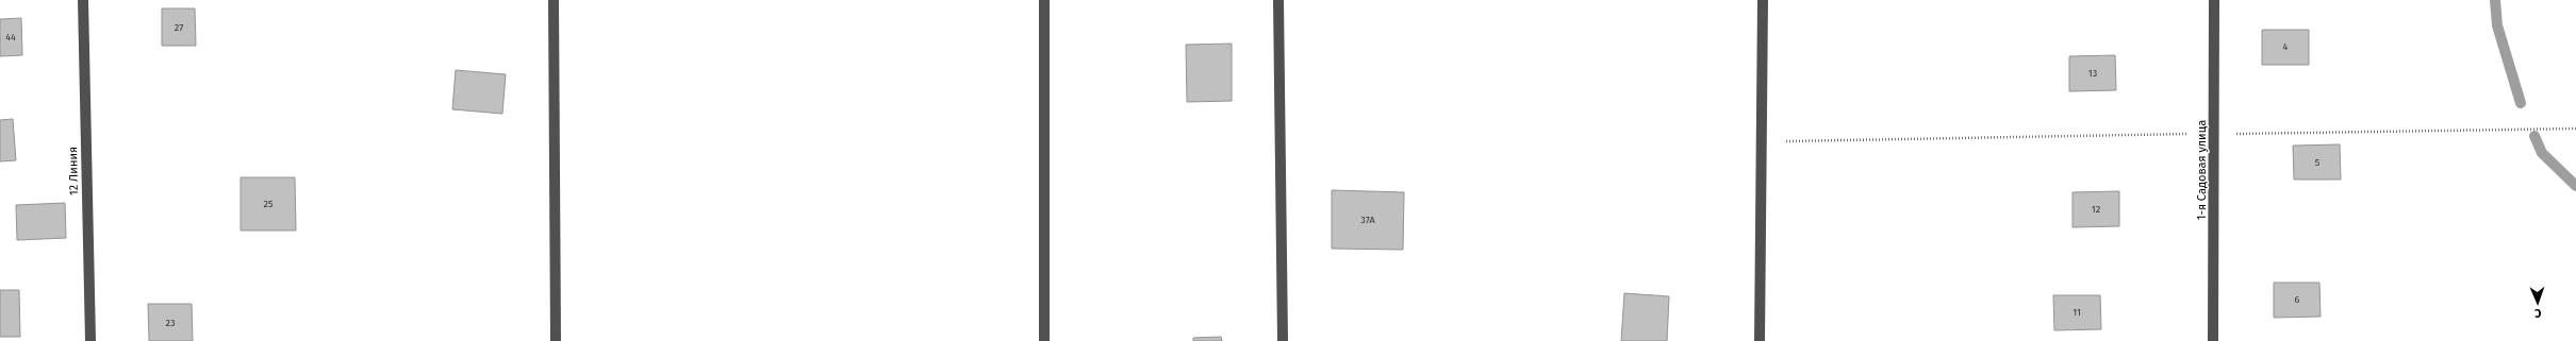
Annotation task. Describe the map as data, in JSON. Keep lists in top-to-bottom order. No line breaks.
{"streets":{"street":["1-я Садовая улица","12 Линия"]},"house_numbers":["27","44","4","13","5","25","12","37А","6","11","23"],"north":"bottom"}
